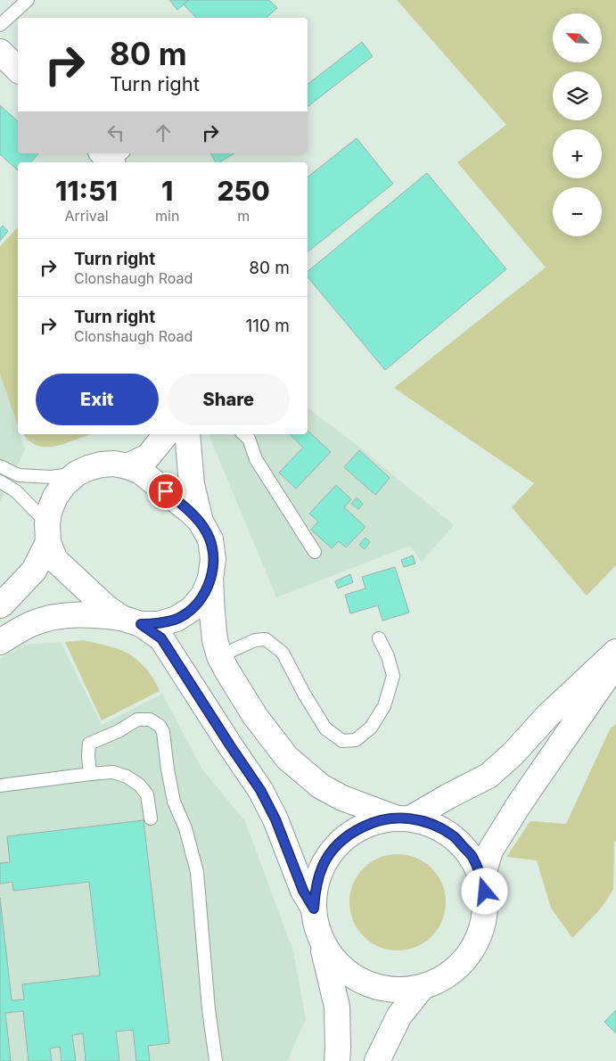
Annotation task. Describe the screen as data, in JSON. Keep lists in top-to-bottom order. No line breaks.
{"north":"top left","page":{"map_buttons":["+","−"],"turn":["80 m","Turn right"],"eta":["11:51","Arrival","1","min","250","m"],"list":[{"name":"Turn right","note":"Clonshaugh Road","value":"80 m"},{"name":"Turn right","note":"Clonshaugh Road","value":"110 m"}],"buttons":["Exit","Share"]}}
